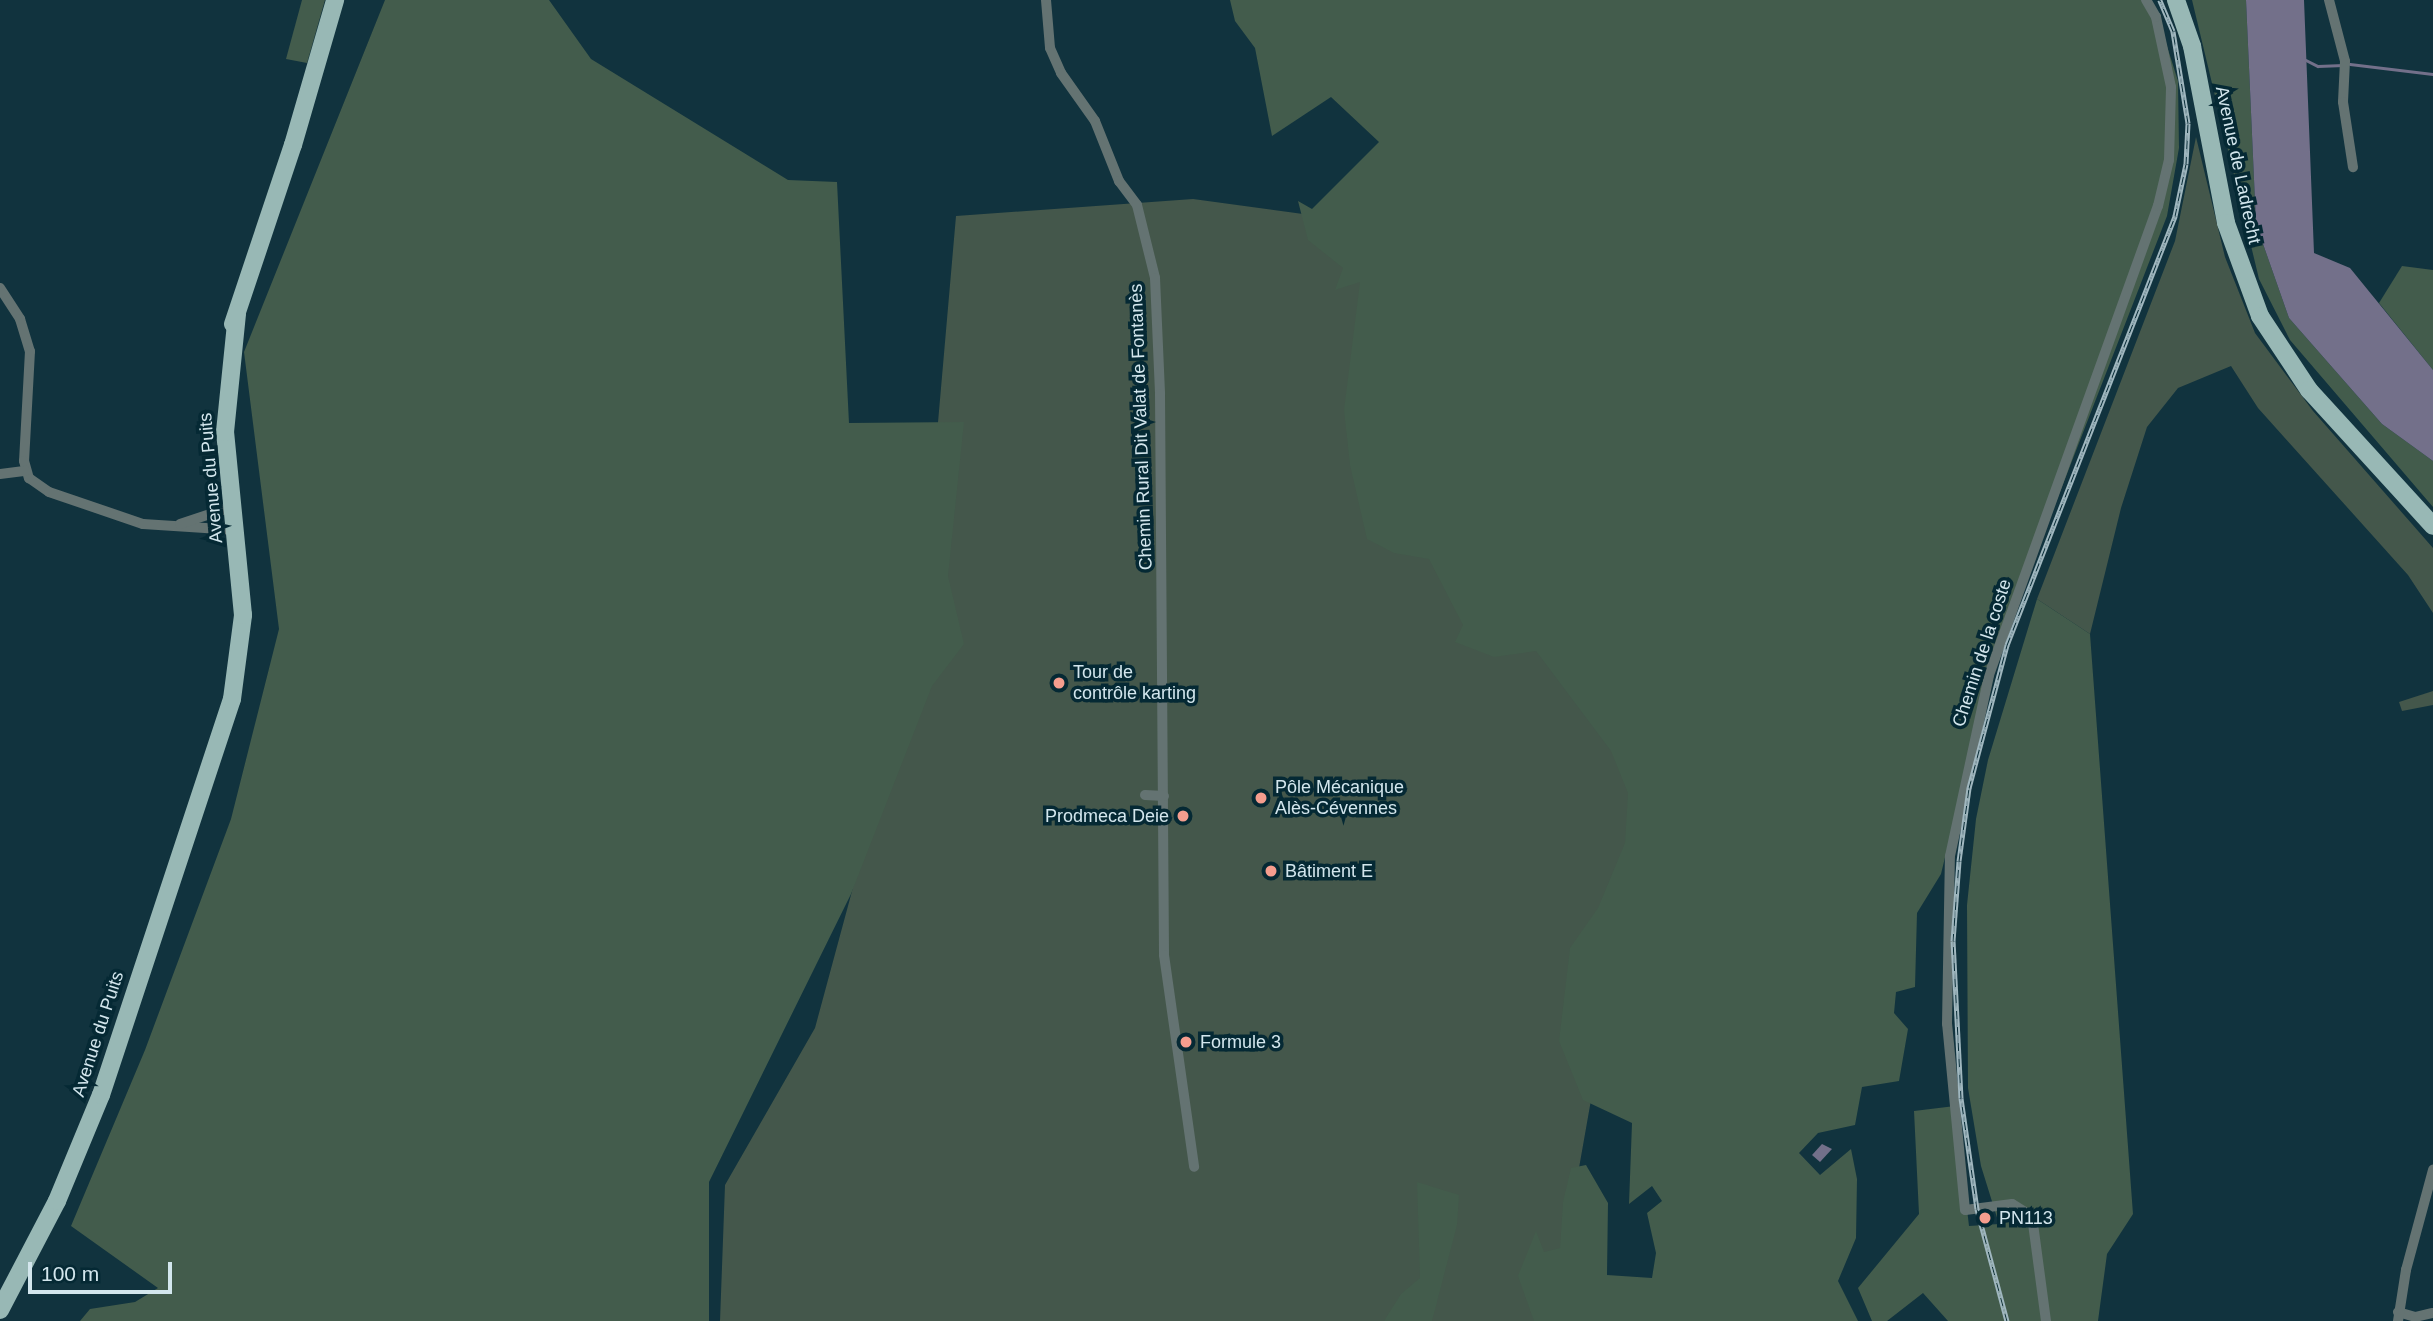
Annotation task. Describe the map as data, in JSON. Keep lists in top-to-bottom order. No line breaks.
{"streets":{"main road":["Avenue de Ladrecht","Avenue du Puits"],"street":["Chemin Rural Dit Valat de Fontanès","Chemin de la coste"]},"places":["Tour de contrôle karting","Pôle Mécanique Alès-Cévennes","Prodmeca Deie","Bâtiment E","Formule 3","PN113"],"scale_bar":"100 m"}
